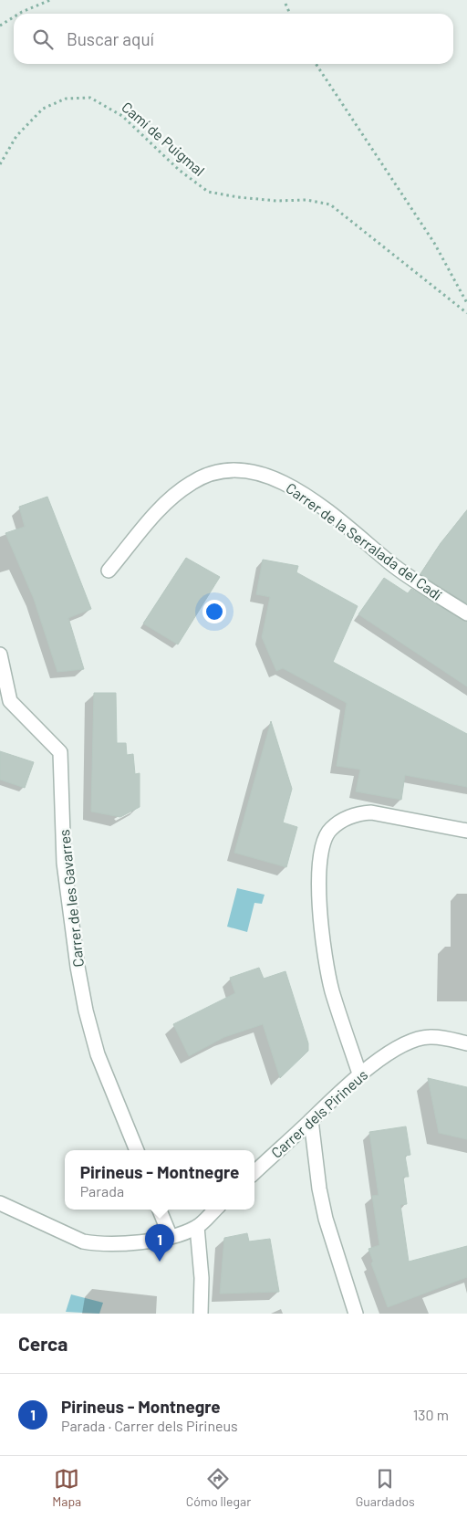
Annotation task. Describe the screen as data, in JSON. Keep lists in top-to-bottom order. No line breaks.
{"streets":{"street":["Carrer de la Serralada del Cadí","Carrer de les Gavarres","Carrer dels Pirineus"],"path":["Camí de Puigmal"]},"page":{"search":"Buscar aquí","popup":["Pirineus - Montnegre","Parada"],"pins":"1","heading":"Cerca","list":[{"mark":"1","name":"Pirineus - Montnegre","note":"Parada · Carrer dels Pirineus","value":"130 m"}],"nav":["Mapa","Cómo llegar","Guardados"]}}
